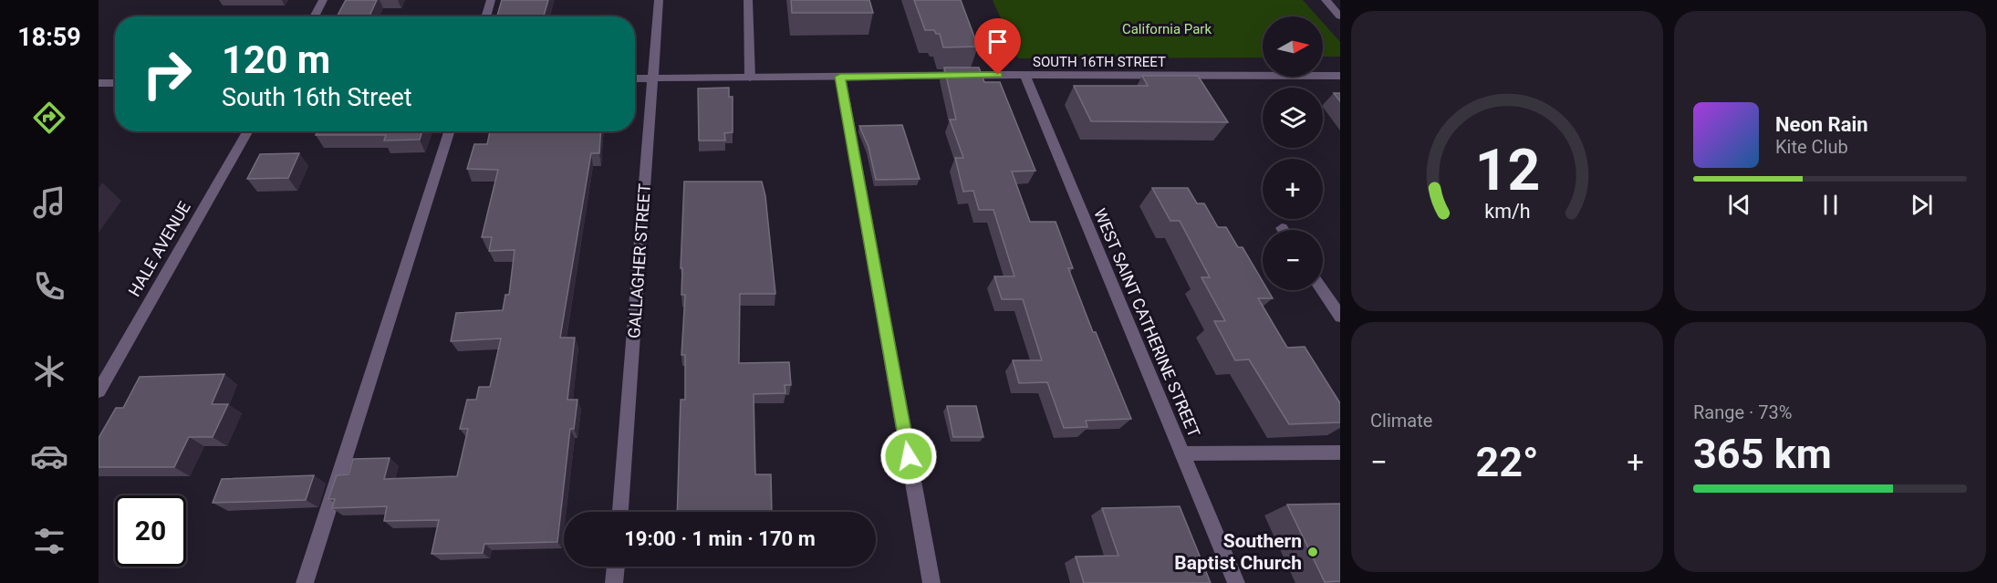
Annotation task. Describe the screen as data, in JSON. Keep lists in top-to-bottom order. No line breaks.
{"streets":{"street":["SOUTH 16TH STREET","HALE AVENUE","GALLAGHER STREET","WEST SAINT CATHERINE STREET"]},"crossings":[["SOUTH 16TH STREET","GALLAGHER STREET"],["SOUTH 16TH STREET","WEST SAINT CATHERINE STREET"]],"parks":["California Park"],"places":["Southern Baptist Church"],"north":"right","page":{"tabs":"18:59","map_buttons":["+","−"],"turn":["120 m","South 16th Street"],"song":["Neon Rain","Kite Club"],"tile":["Climate",["Range · 73%","365 km"]],"heat":["−","22°","+"],"limit":"20","trip":"19:00 · 1 min · 170 m","gauge":["12","km/h"]}}
